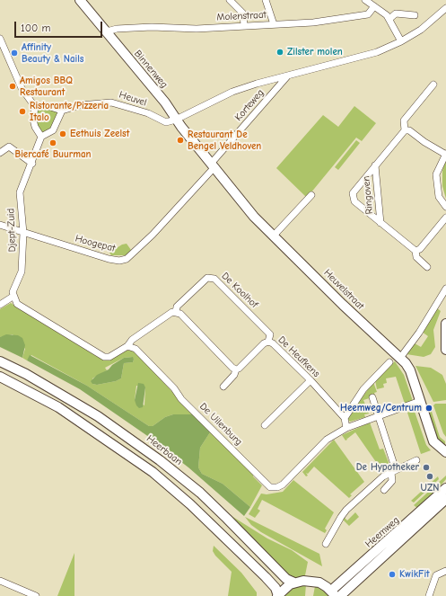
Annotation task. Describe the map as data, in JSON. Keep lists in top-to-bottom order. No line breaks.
{"streets":{"main road":["Binnenweg","Heuvelstraat","Heerbaan","Heemweg"],"street":["Molenstraat","Heuvel","Korteweg","Ringoven","Djept-Zuid","Hoogepat","De Koolhof","De Heufkens","De Uilenburg"]},"crossings":[["Molenstraat","Binnenweg"],["Binnenweg","Heuvel"],["Binnenweg","Heuvelstraat"],["Heuvel","Heuvelstraat"],["Korteweg","Hoogepat"],["Korteweg","Heuvelstraat"],["Djept-Zuid","Hoogepat"],["Hoogepat","Heuvelstraat"],["De Koolhof","De Heufkens"]],"places":["Zilster molen","Affinity Beauty & Nails","Amigos BBQ Restaurant","Ristorante/Pizzeria Italo","Eethuis Zeelst","Restaurant De Bengel Veldhoven","Biercafé Buurman","Heemweg/Centrum","De Hypotheker","UZN","KwikFit"],"scale_bar":"100 m"}
